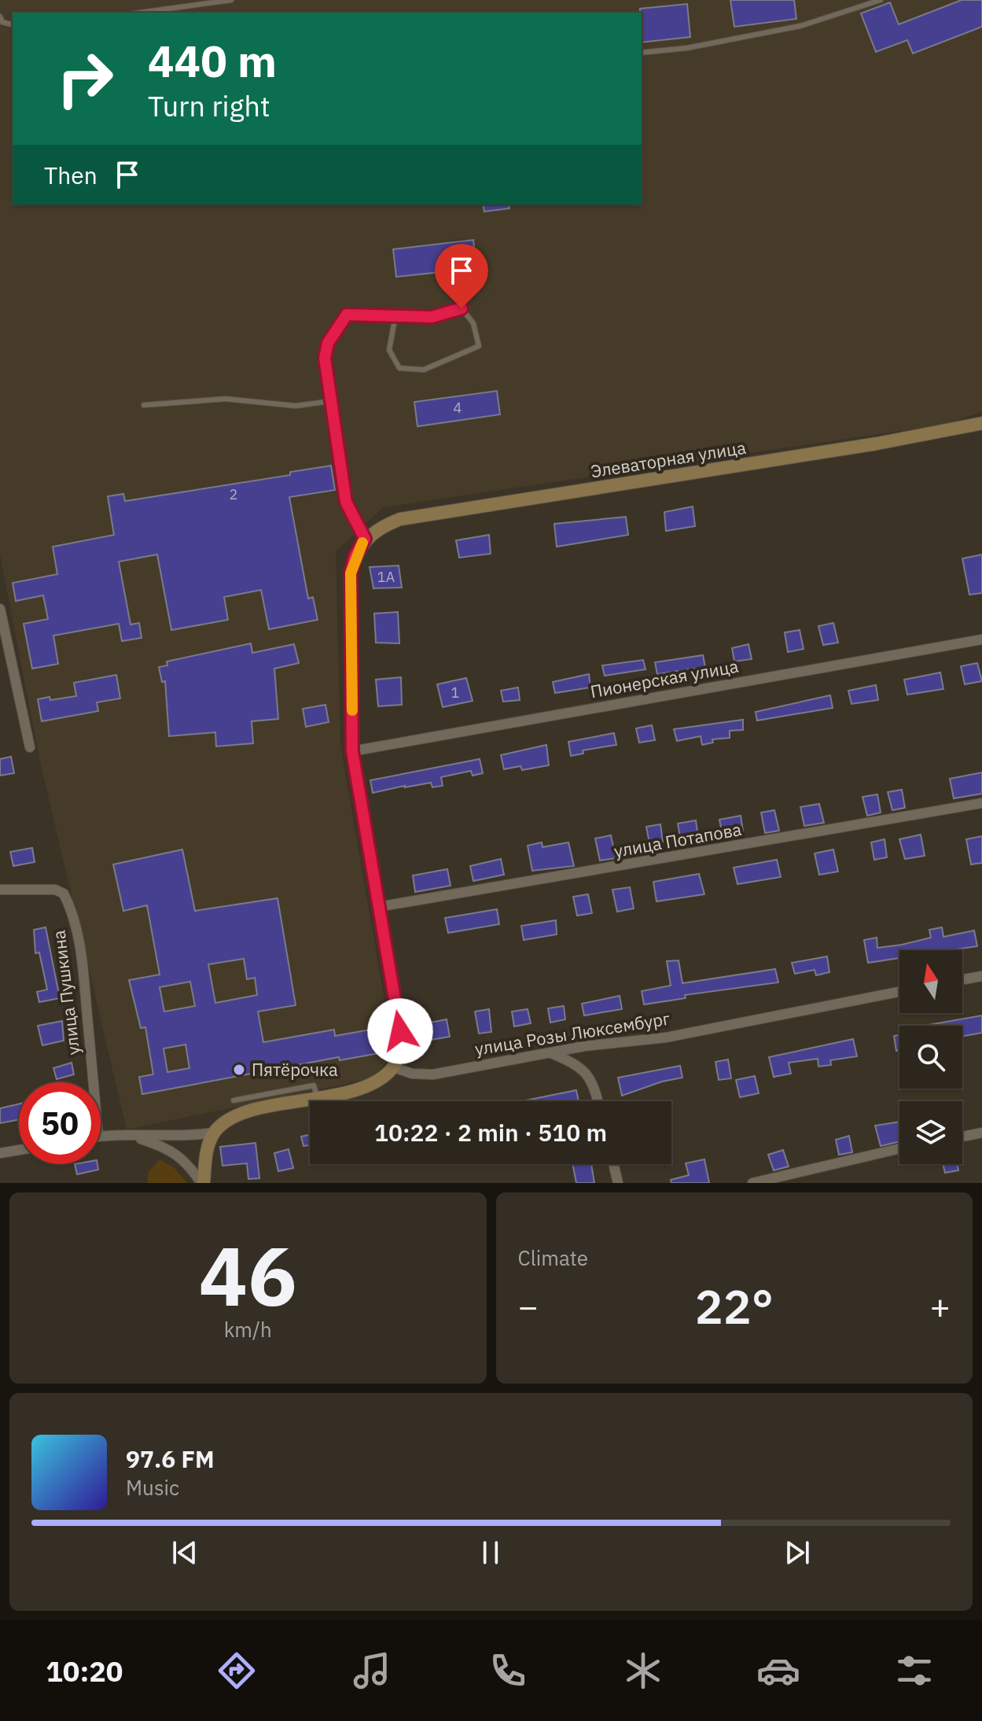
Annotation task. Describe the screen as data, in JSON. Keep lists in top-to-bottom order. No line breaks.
{"streets":{"main road":["Элеваторная улица"],"street":["Пионерская улица","улица Потапова","улица Пушкина","улица Розы Люксембург"]},"places":["Пятёрочка"],"house_numbers":["4","2","1А","1"],"north":"top","page":{"turn":["440 m","Turn right"],"then":"Then","limit":"50","trip":"10:22 · 2 min · 510 m","tile":[["46","km/h"],"Climate"],"heat":["−","22°","+"],"song":["97.6 FM","Music"],"tabs":"10:20"}}
